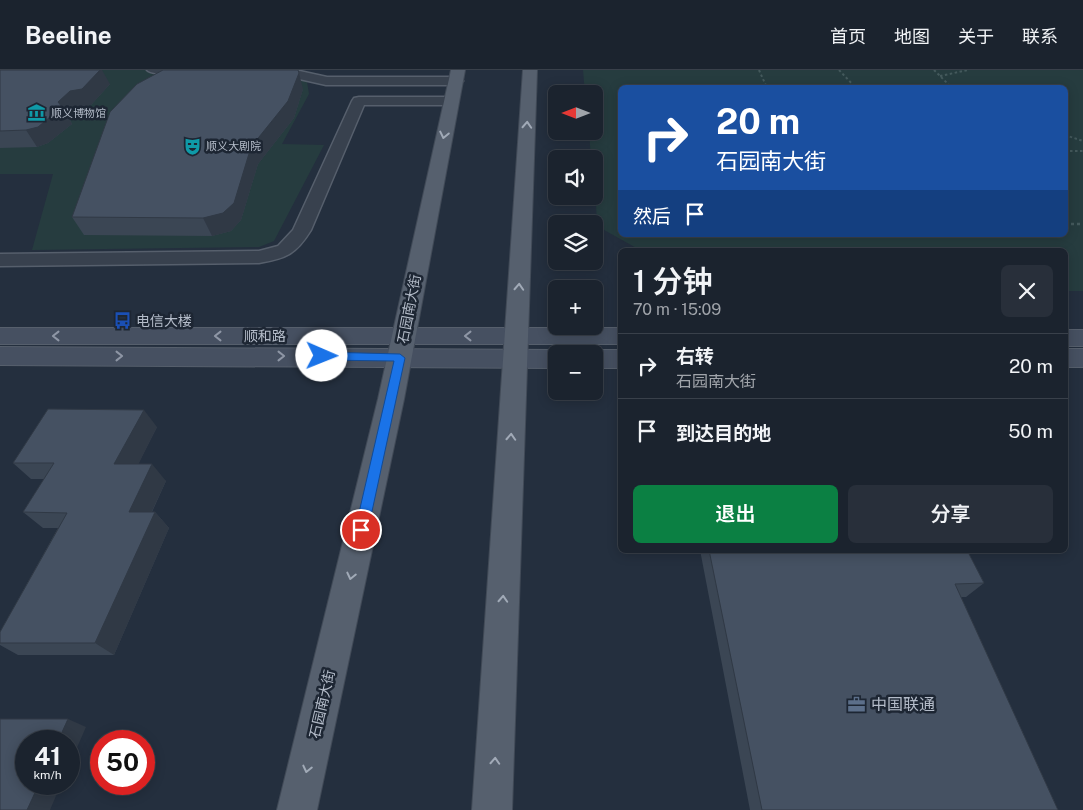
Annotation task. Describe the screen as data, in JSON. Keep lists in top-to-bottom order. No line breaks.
{"streets":{"main road":["石园南大街","顺和路"]},"crossings":[["石园南大街","顺和路"]],"places":{"museum":["顺义博物馆"],"theatre":["顺义大剧院"],"bus stop":["电信大楼"],"office":["中国联通"]},"north":"left","page":{"header":"Beeline","nav":["首页","地图","关于","联系"],"map_buttons":["+","−"],"turn":["20 m","石园南大街"],"then":"然后","heading":["1 分钟","70 m · 15:09"],"list":[{"name":"右转","note":"石园南大街","value":"20 m"},{"name":"到达目的地","value":"50 m"}],"buttons":["退出","分享"],"speed":"41 km/h","limit":"50"}}
